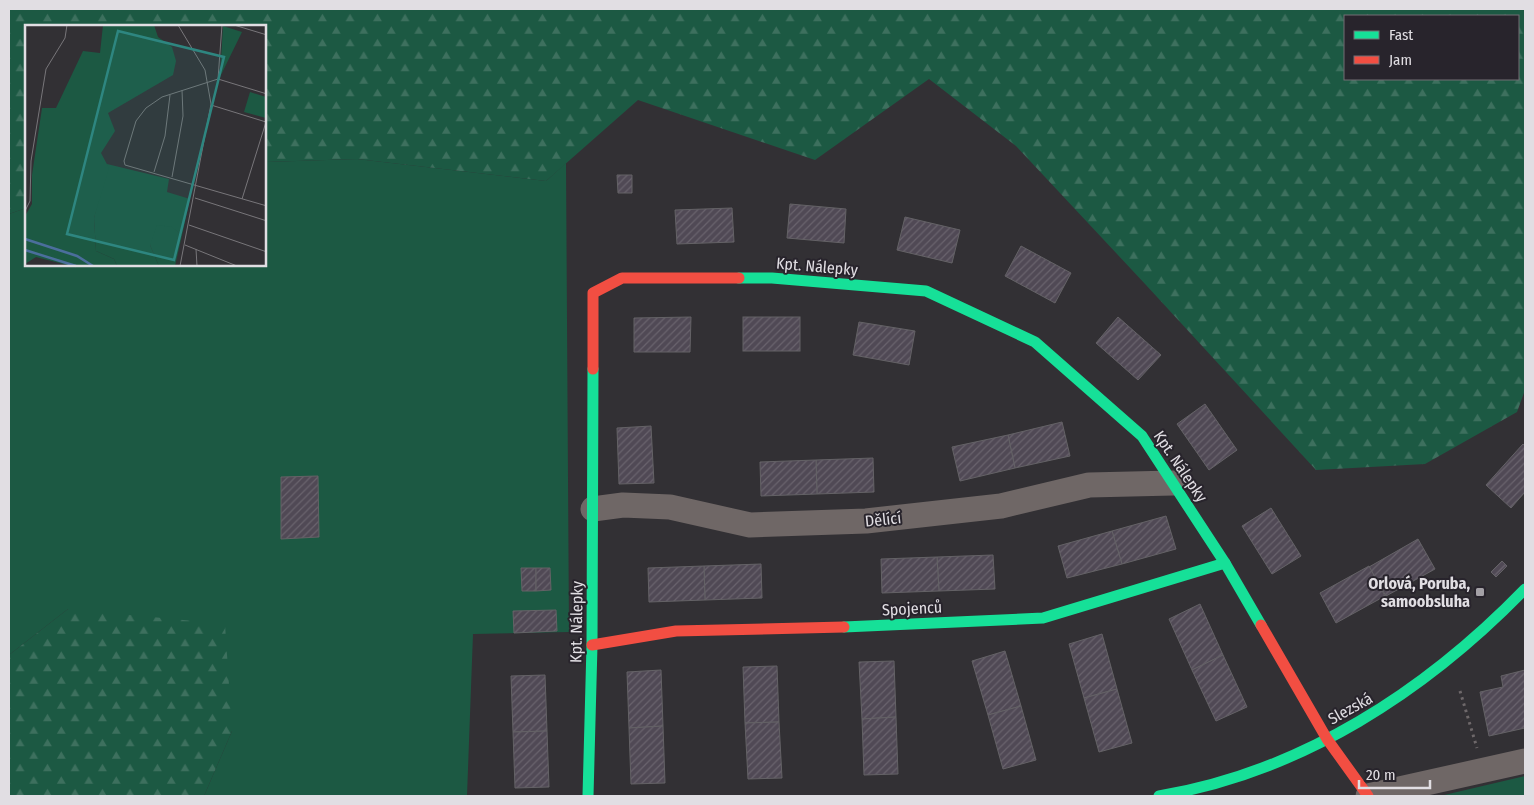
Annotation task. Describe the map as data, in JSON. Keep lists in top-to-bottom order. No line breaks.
{"streets":{"street":["Kpt. Nálepky","Dělící","Spojenců","Slezská"]},"crossings":[["Kpt. Nálepky","Dělící"],["Kpt. Nálepky","Spojenců"],["Kpt. Nálepky","Slezská"]],"places":{"transit":["Orlová, Poruba, samoobsluha"]},"legend":["Fast","Jam"],"scale_bar":"20 m"}
